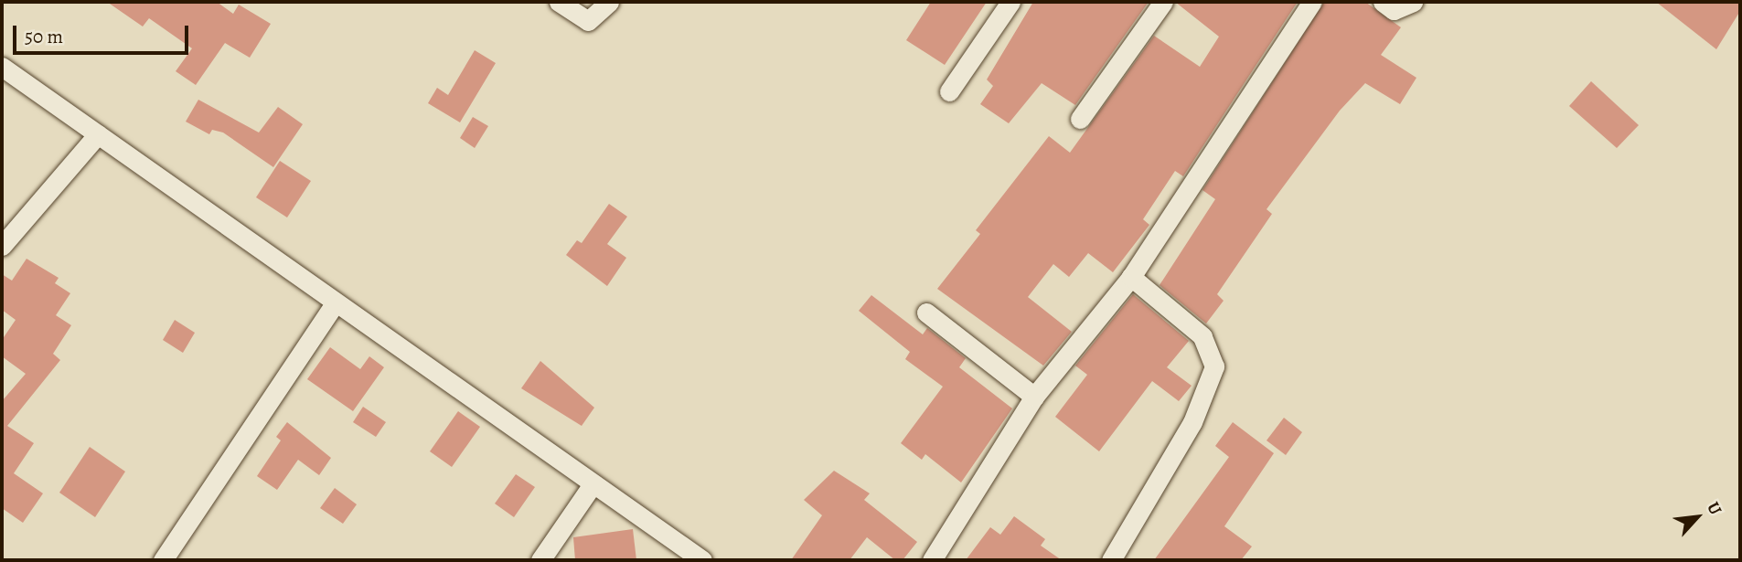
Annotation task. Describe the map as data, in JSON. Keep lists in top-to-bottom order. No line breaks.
{"scale_bar":"50 m","north":"top right"}
